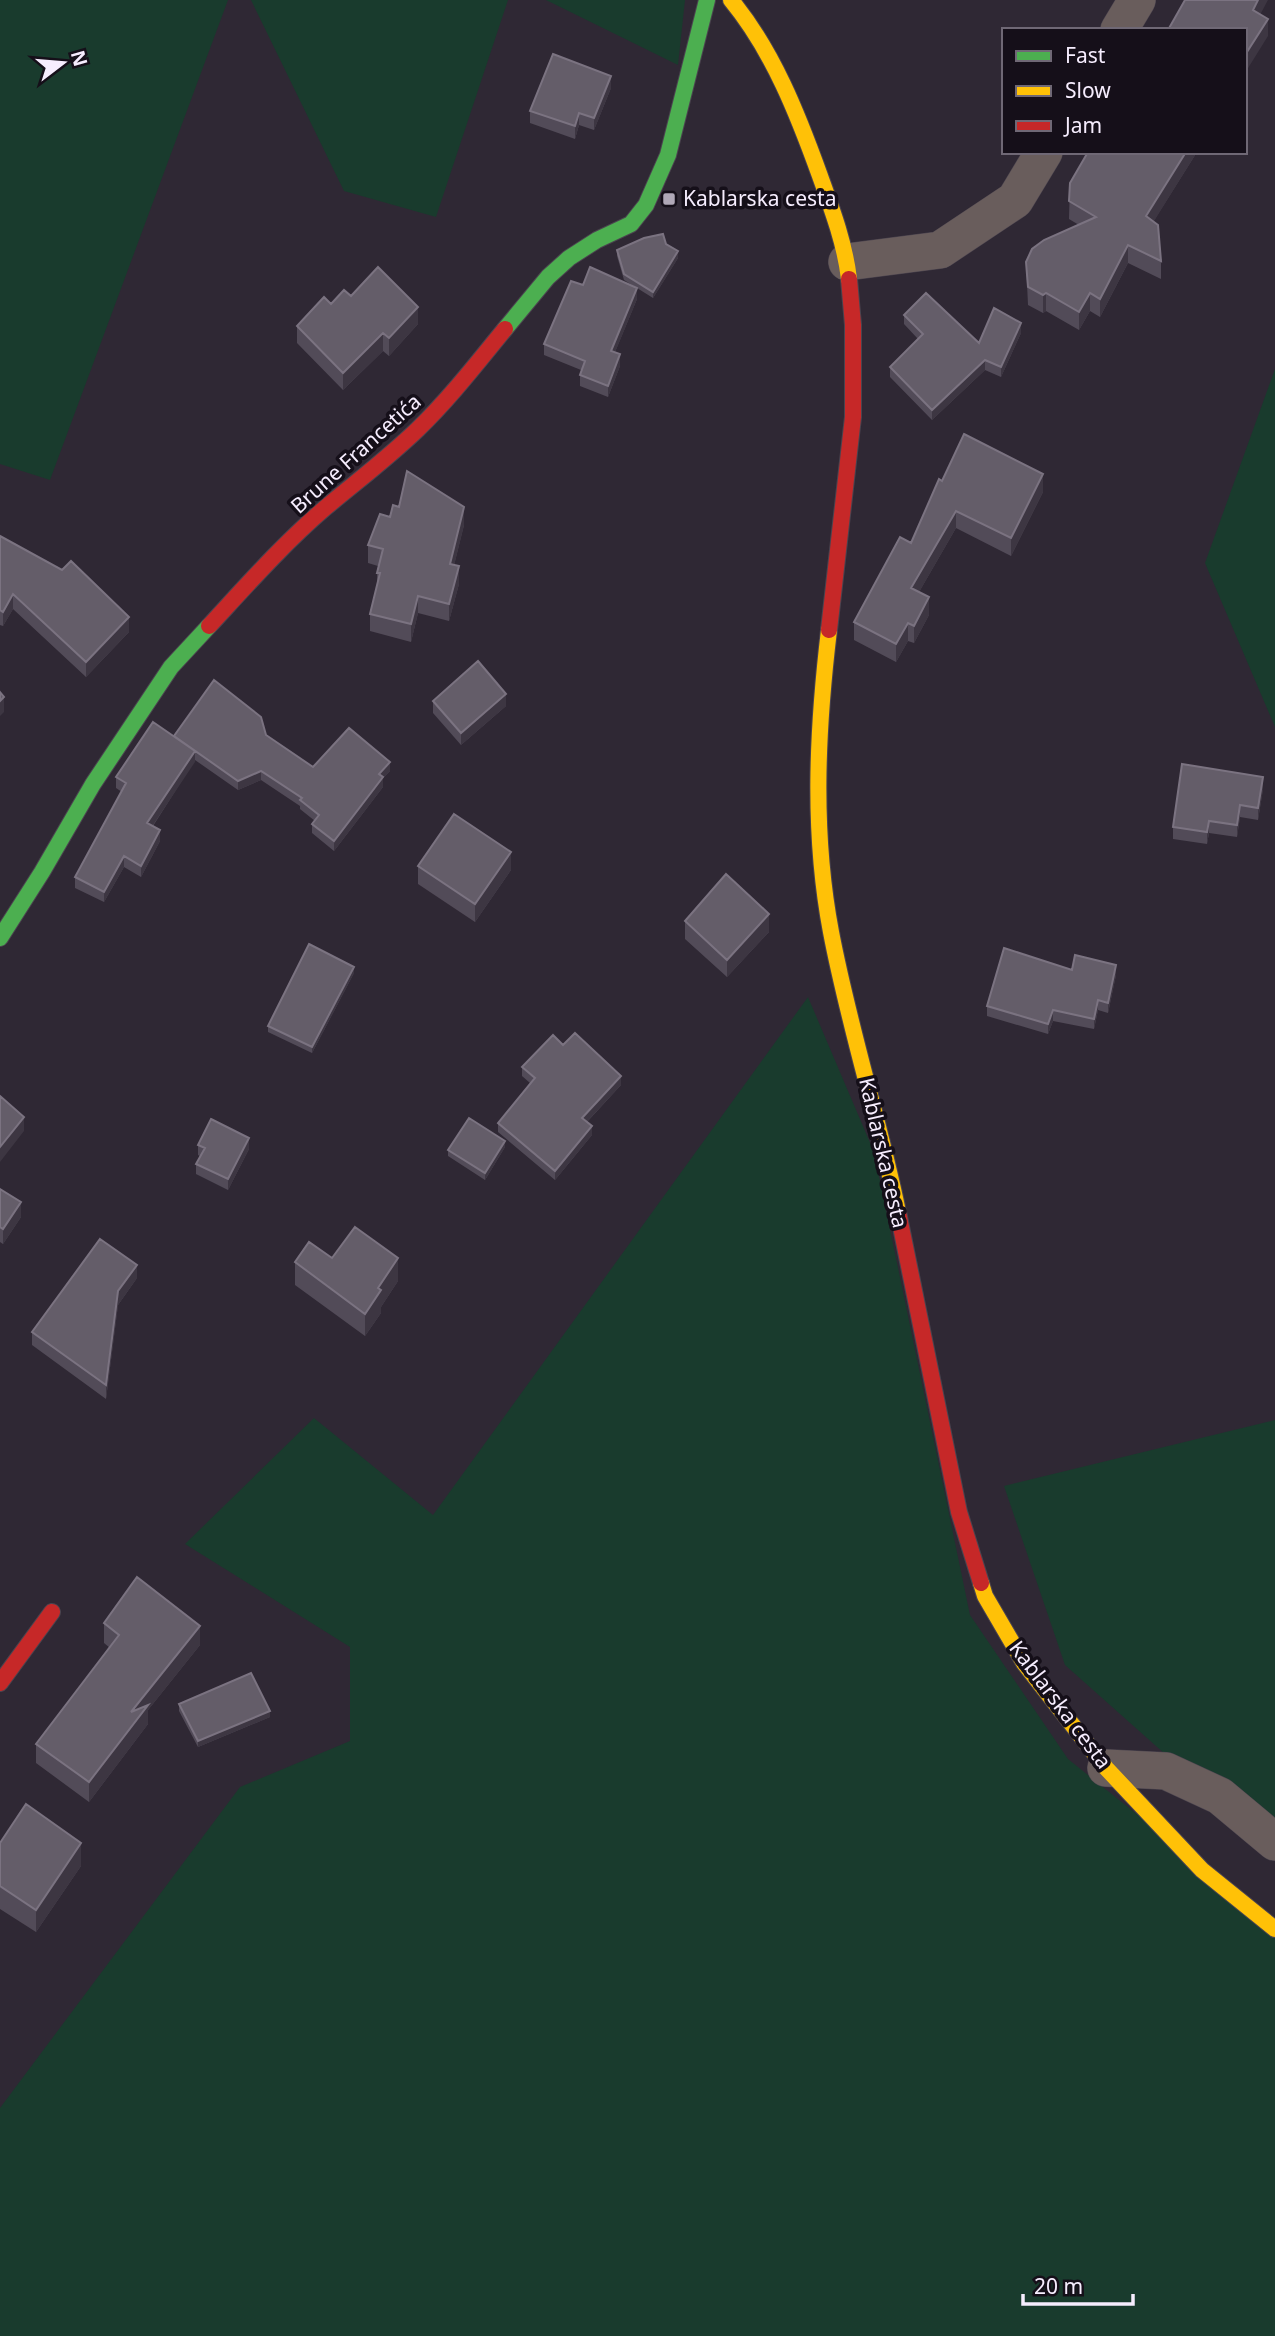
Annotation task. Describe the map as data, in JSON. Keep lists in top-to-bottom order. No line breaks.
{"streets":{"street":["Brune Francetića","Kablarska cesta"]},"places":{"transit":["Kablarska cesta"]},"legend":["Fast","Slow","Jam"],"scale_bar":"20 m","north":"right"}
